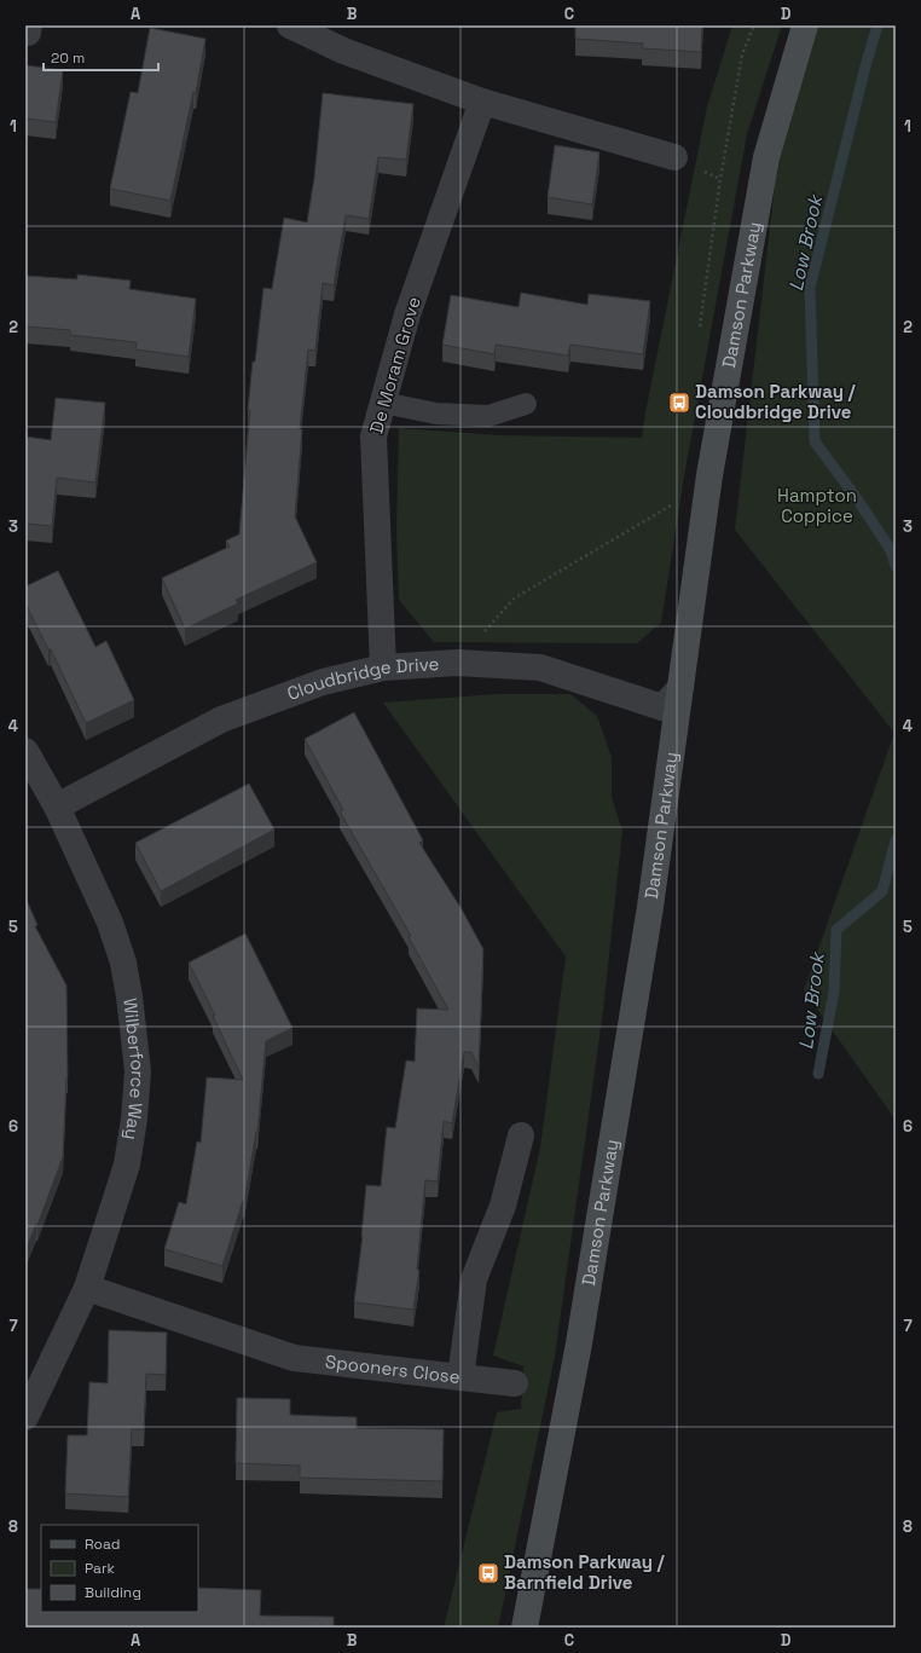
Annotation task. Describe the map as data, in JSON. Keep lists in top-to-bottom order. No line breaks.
{"streets":{"street":["Damson Parkway","De Moram Grove","Cloudbridge Drive","Wilberforce Way","Spooners Close"]},"crossings":[["Damson Parkway","Cloudbridge Drive"],["De Moram Grove","Cloudbridge Drive"],["Cloudbridge Drive","Wilberforce Way"],["Wilberforce Way","Spooners Close"]],"water":["Low Brook"],"parks":["Hampton Coppice"],"places":{"bus stop":["Damson Parkway / Cloudbridge Drive","Damson Parkway / Barnfield Drive"]},"legend":["Road","Park","Building"],"scale_bar":"20 m","grid":{"columns":["A","B","C","D"],"rows":["1","2","3","4","5","6","7","8"]}}
